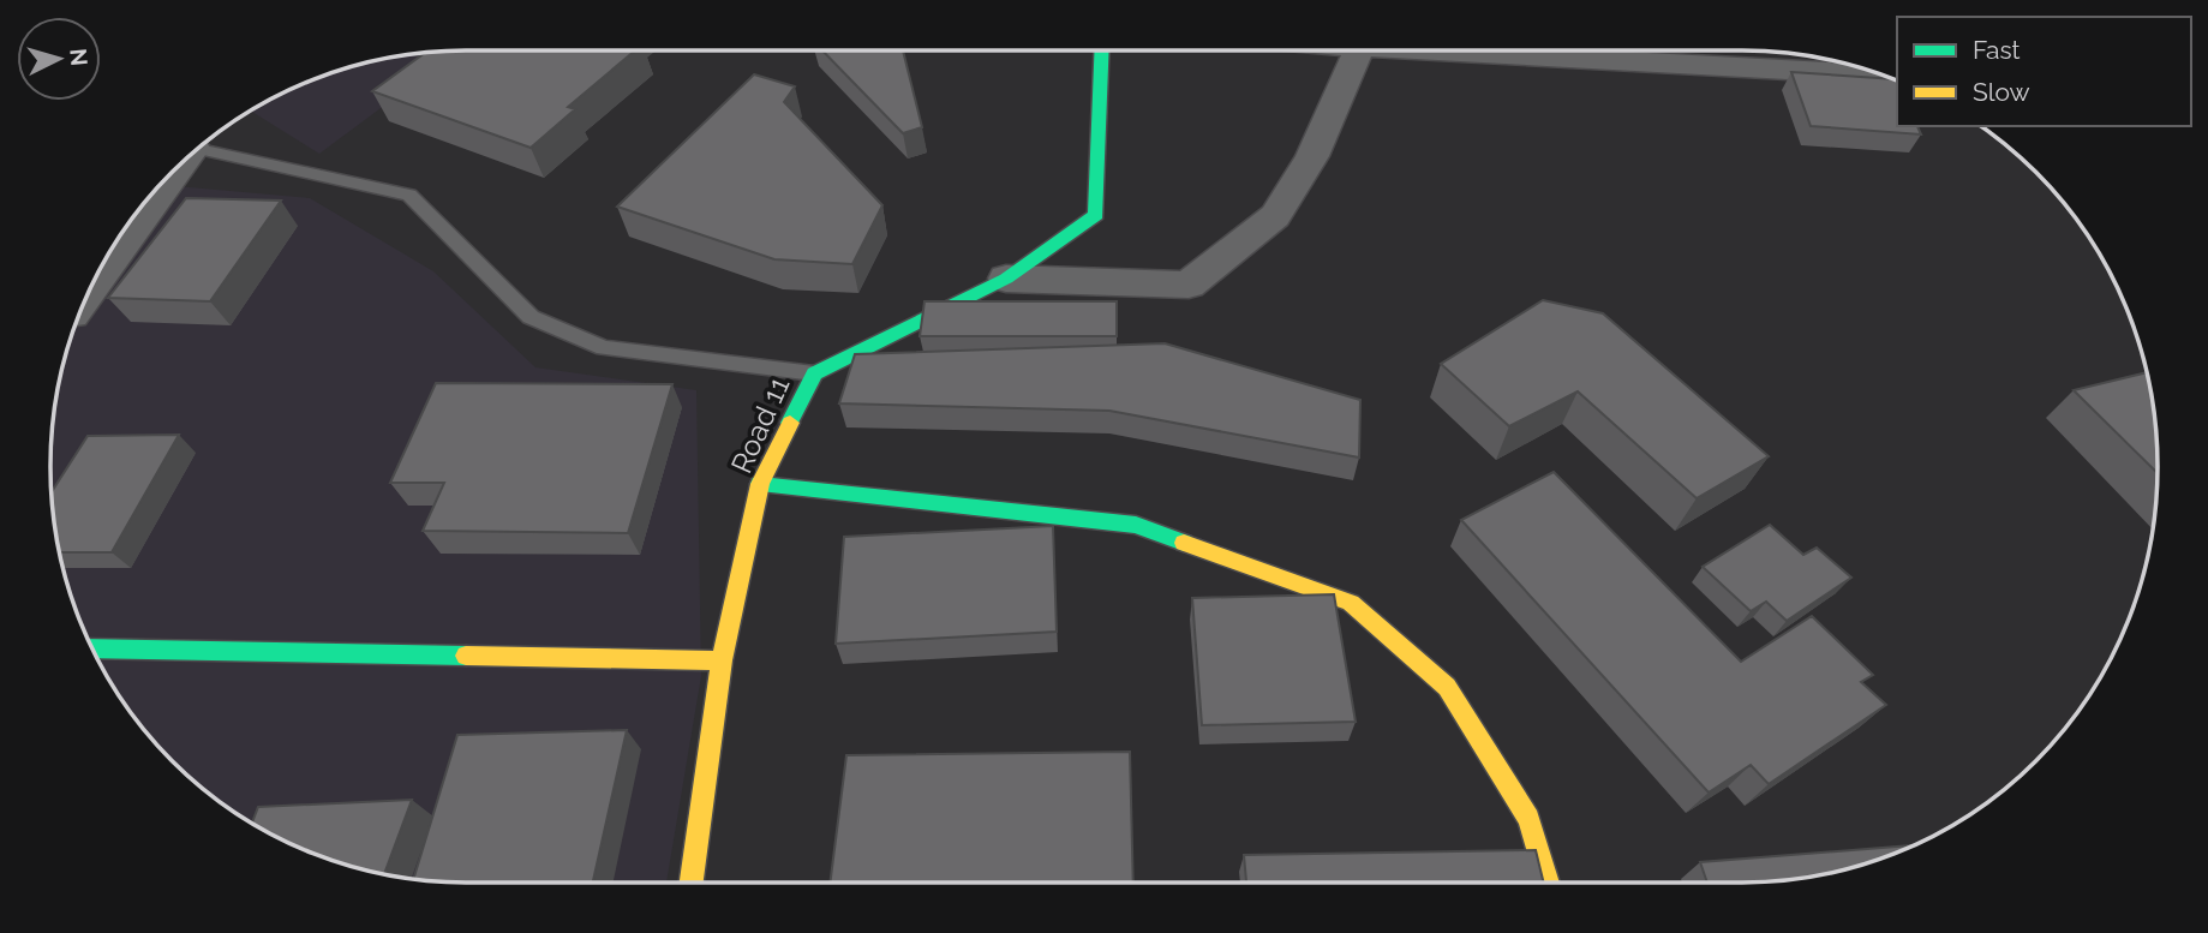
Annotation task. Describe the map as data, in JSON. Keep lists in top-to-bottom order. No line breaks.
{"streets":{"street":["Road 11"]},"legend":["Fast","Slow"],"north":"right"}
